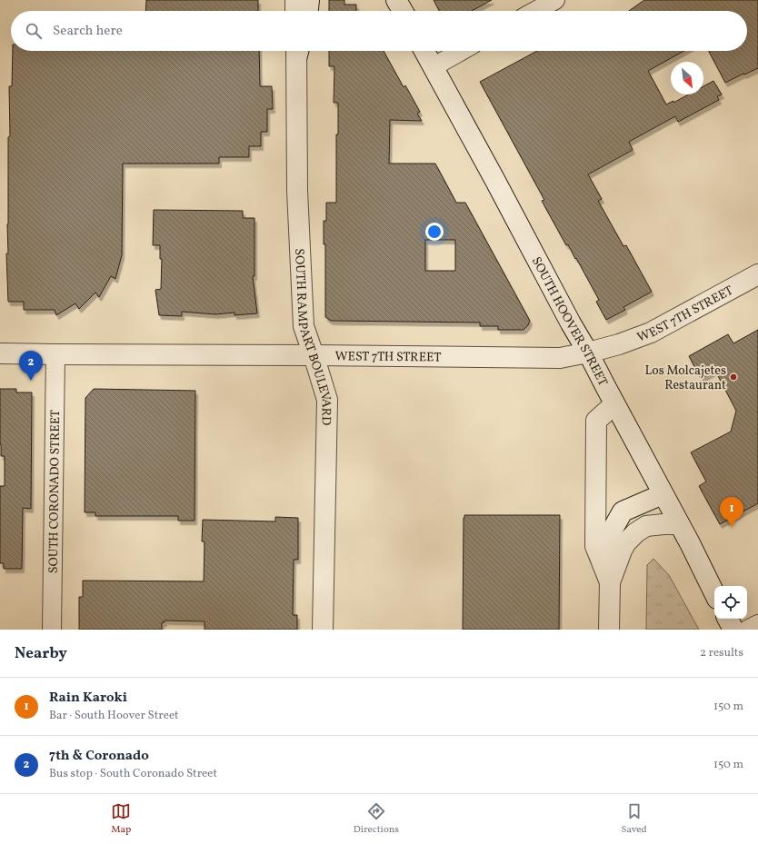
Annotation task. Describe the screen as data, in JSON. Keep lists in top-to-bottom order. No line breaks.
{"streets":{"street":["WEST 7TH STREET","SOUTH HOOVER STREET","SOUTH RAMPART BOULEVARD","SOUTH CORONADO STREET"]},"crossings":[["WEST 7TH STREET","SOUTH HOOVER STREET"],["WEST 7TH STREET","SOUTH RAMPART BOULEVARD"],["WEST 7TH STREET","SOUTH CORONADO STREET"]],"places":["Los Molcajetes Restaurant"],"north":"bottom right","page":{"search":"Search here","pins":["2","1"],"heading":["Nearby","2 results"],"list":[{"mark":"1","name":"Rain Karoki","note":"Bar · South Hoover Street","value":"150 m"},{"mark":"2","name":"7th & Coronado","note":"Bus stop · South Coronado Street","value":"150 m"}],"nav":["Map","Directions","Saved"]}}
